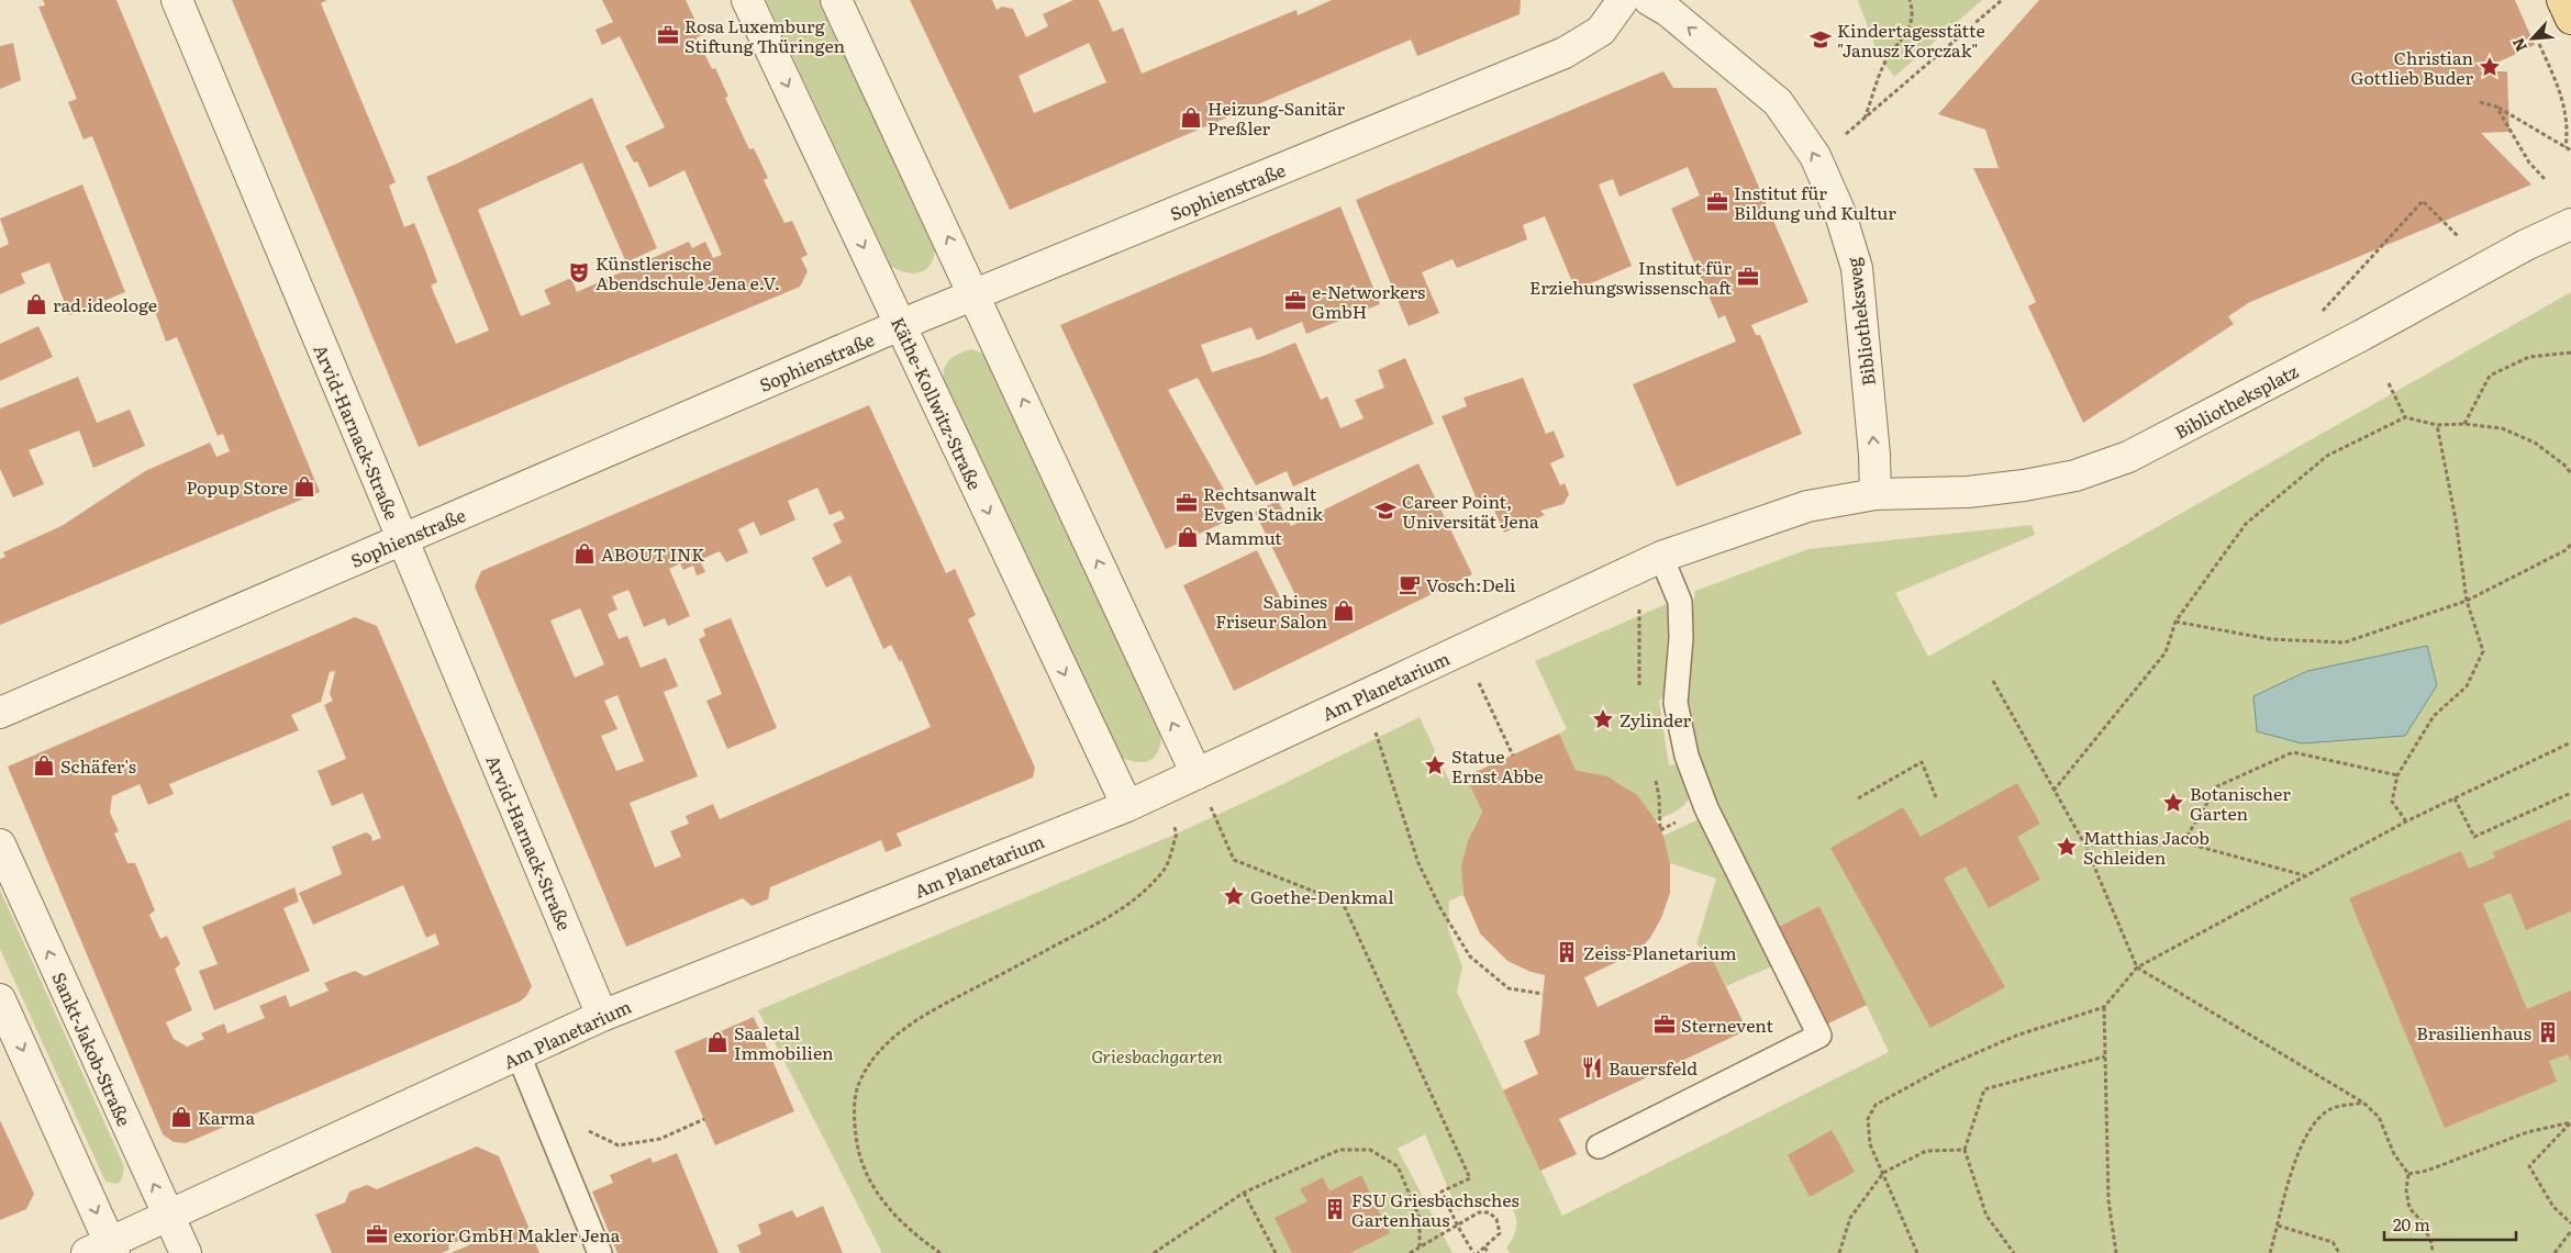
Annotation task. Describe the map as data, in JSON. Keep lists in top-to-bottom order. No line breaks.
{"streets":{"street":["Sophienstraße","Bibliotheksweg","Bibliotheksplatz","Käthe-Kollwitz-Straße","Arvid-Harnack-Straße","Am Planetarium","Sankt-Jakob-Straße"]},"crossings":[["Sophienstraße","Käthe-Kollwitz-Straße"],["Sophienstraße","Arvid-Harnack-Straße"],["Bibliotheksweg","Bibliotheksplatz"],["Bibliotheksweg","Am Planetarium"],["Bibliotheksplatz","Am Planetarium"],["Käthe-Kollwitz-Straße","Am Planetarium"],["Arvid-Harnack-Straße","Am Planetarium"],["Am Planetarium","Sankt-Jakob-Straße"]],"one_way":["Bibliotheksweg"],"parks":["Griesbachgarten"],"places":{"office":["Rosa Luxemburg Stiftung Thüringen","Institut für Bildung und Kultur","Institut für Erziehungswissenschaft","e-Networkers GmbH","Rechtsanwalt Evgen Stadnik","Sternevent","exorior GmbH Makler Jena"],"school or university":["Kindertagesstätte \"Janusz Korczak\"","Career Point, Universität Jena"],"place":["Christian Gottlieb Buder","Zylinder","Statue Ernst Abbe","Botanischer Garten","Matthias Jacob Schleiden","Goethe-Denkmal"],"shop":["Heizung-Sanitär Preßler","rad.ideologe","Popup Store","Mammut","ABOUT INK","Sabines Friseur Salon","Schäfer's","Saaletal Immobilien","Karma"],"theatre":["Künstlerische Abendschule Jena e.V."],"cafe":["Vosch:Deli"],"building":["Zeiss-Planetarium","Brasilienhaus","FSU Griesbachsches Gartenhaus"],"restaurant":["Bauersfeld"]},"scale_bar":"20 m","north":"bottom left"}
